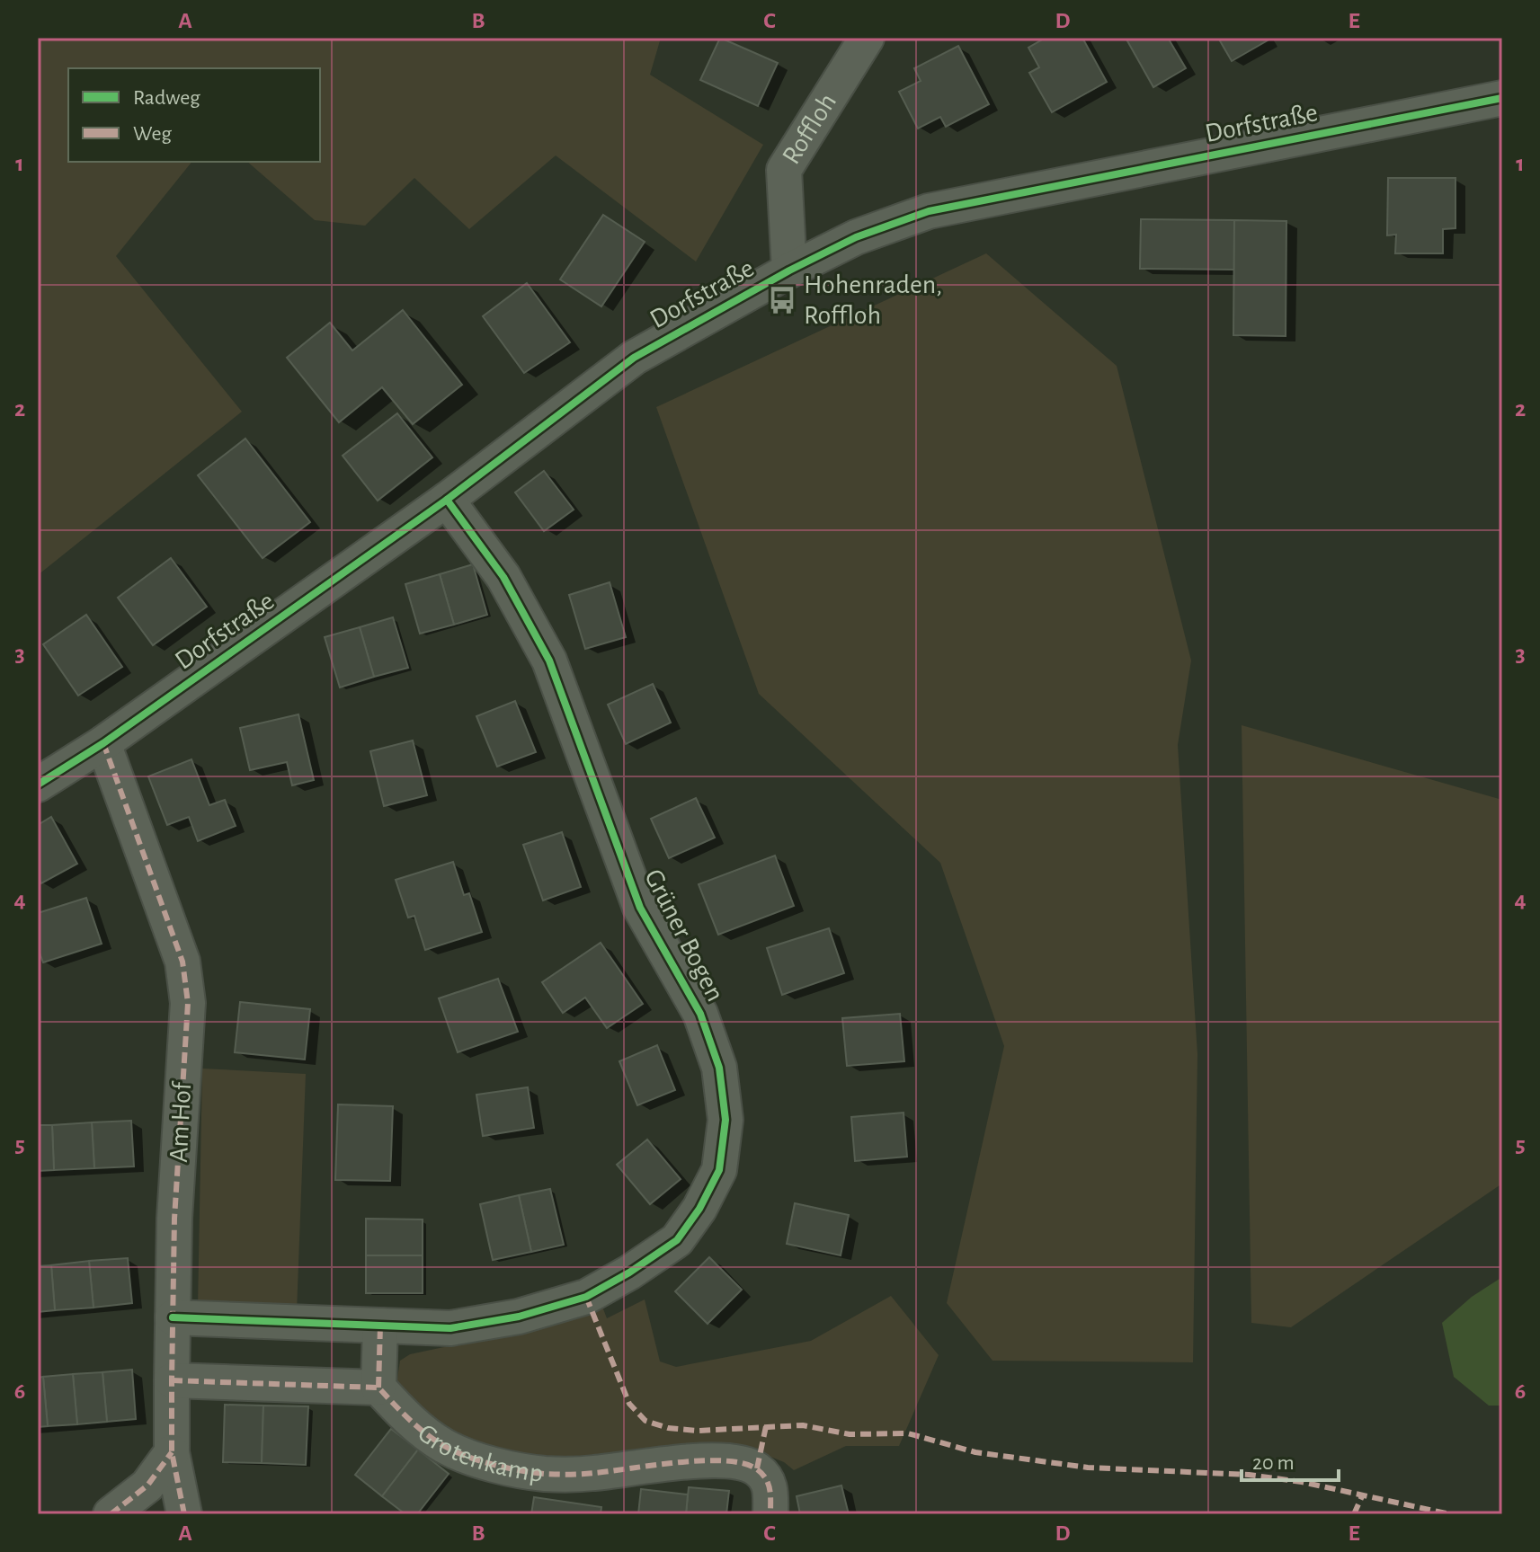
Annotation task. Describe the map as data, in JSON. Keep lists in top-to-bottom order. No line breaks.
{"streets":{"street":["Dorfstraße","Roffloh","Grüner Bogen","Am Hof","Grotenkamp"]},"crossings":[["Dorfstraße","Roffloh"],["Dorfstraße","Grüner Bogen"],["Dorfstraße","Am Hof"],["Grüner Bogen","Am Hof"]],"places":{"bus stop":["Hohenraden, Roffloh"]},"legend":["Radweg","Weg"],"scale_bar":"20 m","grid":{"columns":["A","B","C","D","E"],"rows":["1","2","3","4","5","6"]}}
